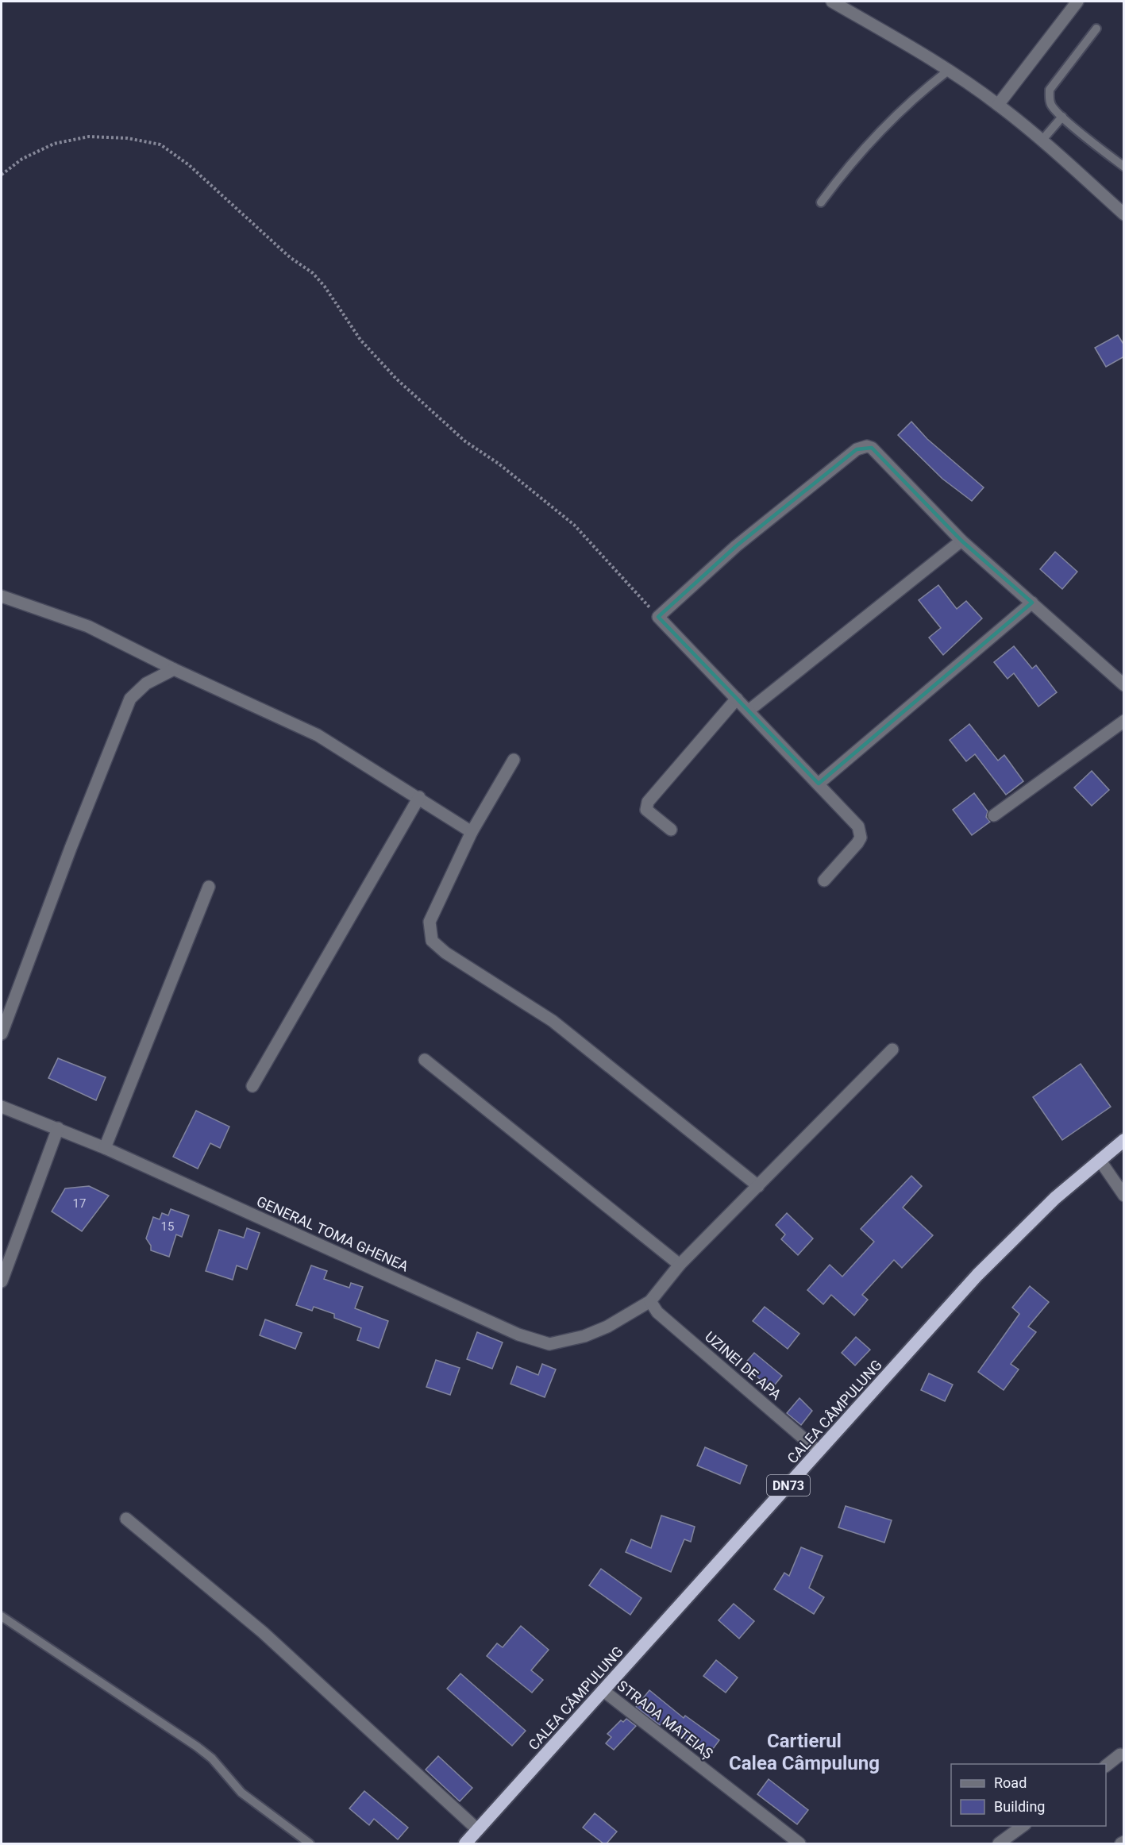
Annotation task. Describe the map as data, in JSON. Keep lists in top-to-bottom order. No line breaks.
{"streets":{"highway":["CALEA CÂMPULUNG","DN73"],"street":["GENERAL TOMA GHENEA","UZINEI DE APA","STRADA MATEIAȘ"]},"crossings":[["GENERAL TOMA GHENEA","UZINEI DE APA"],["UZINEI DE APA","CALEA CÂMPULUNG"],["CALEA CÂMPULUNG","STRADA MATEIAȘ"]],"districts":["Cartierul Calea Câmpulung"],"house_numbers":["17","15"],"legend":["Road","Building"]}
